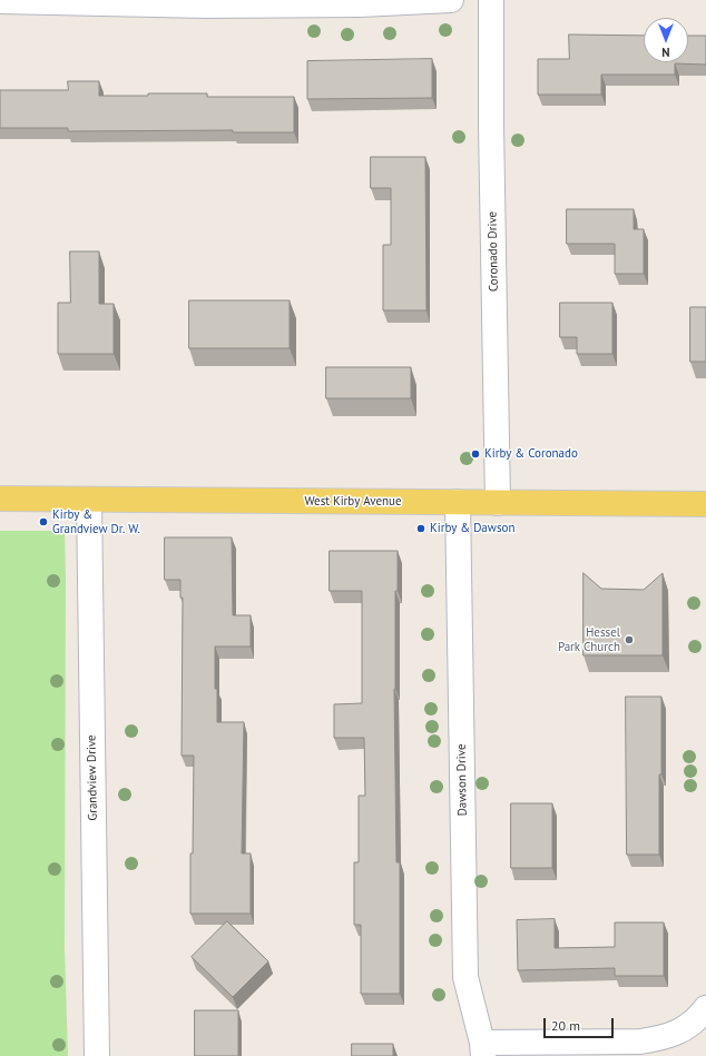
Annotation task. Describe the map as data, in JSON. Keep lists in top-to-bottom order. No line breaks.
{"streets":{"main road":["West Kirby Avenue"],"street":["Coronado Drive","Grandview Drive","Dawson Drive"]},"crossings":[["Coronado Drive","West Kirby Avenue"],["West Kirby Avenue","Grandview Drive"],["West Kirby Avenue","Dawson Drive"]],"places":["Kirby & Coronado","Kirby & Grandview Dr. W.","Kirby & Dawson","Hessel Park Church"],"scale_bar":"20 m","north":"bottom"}
